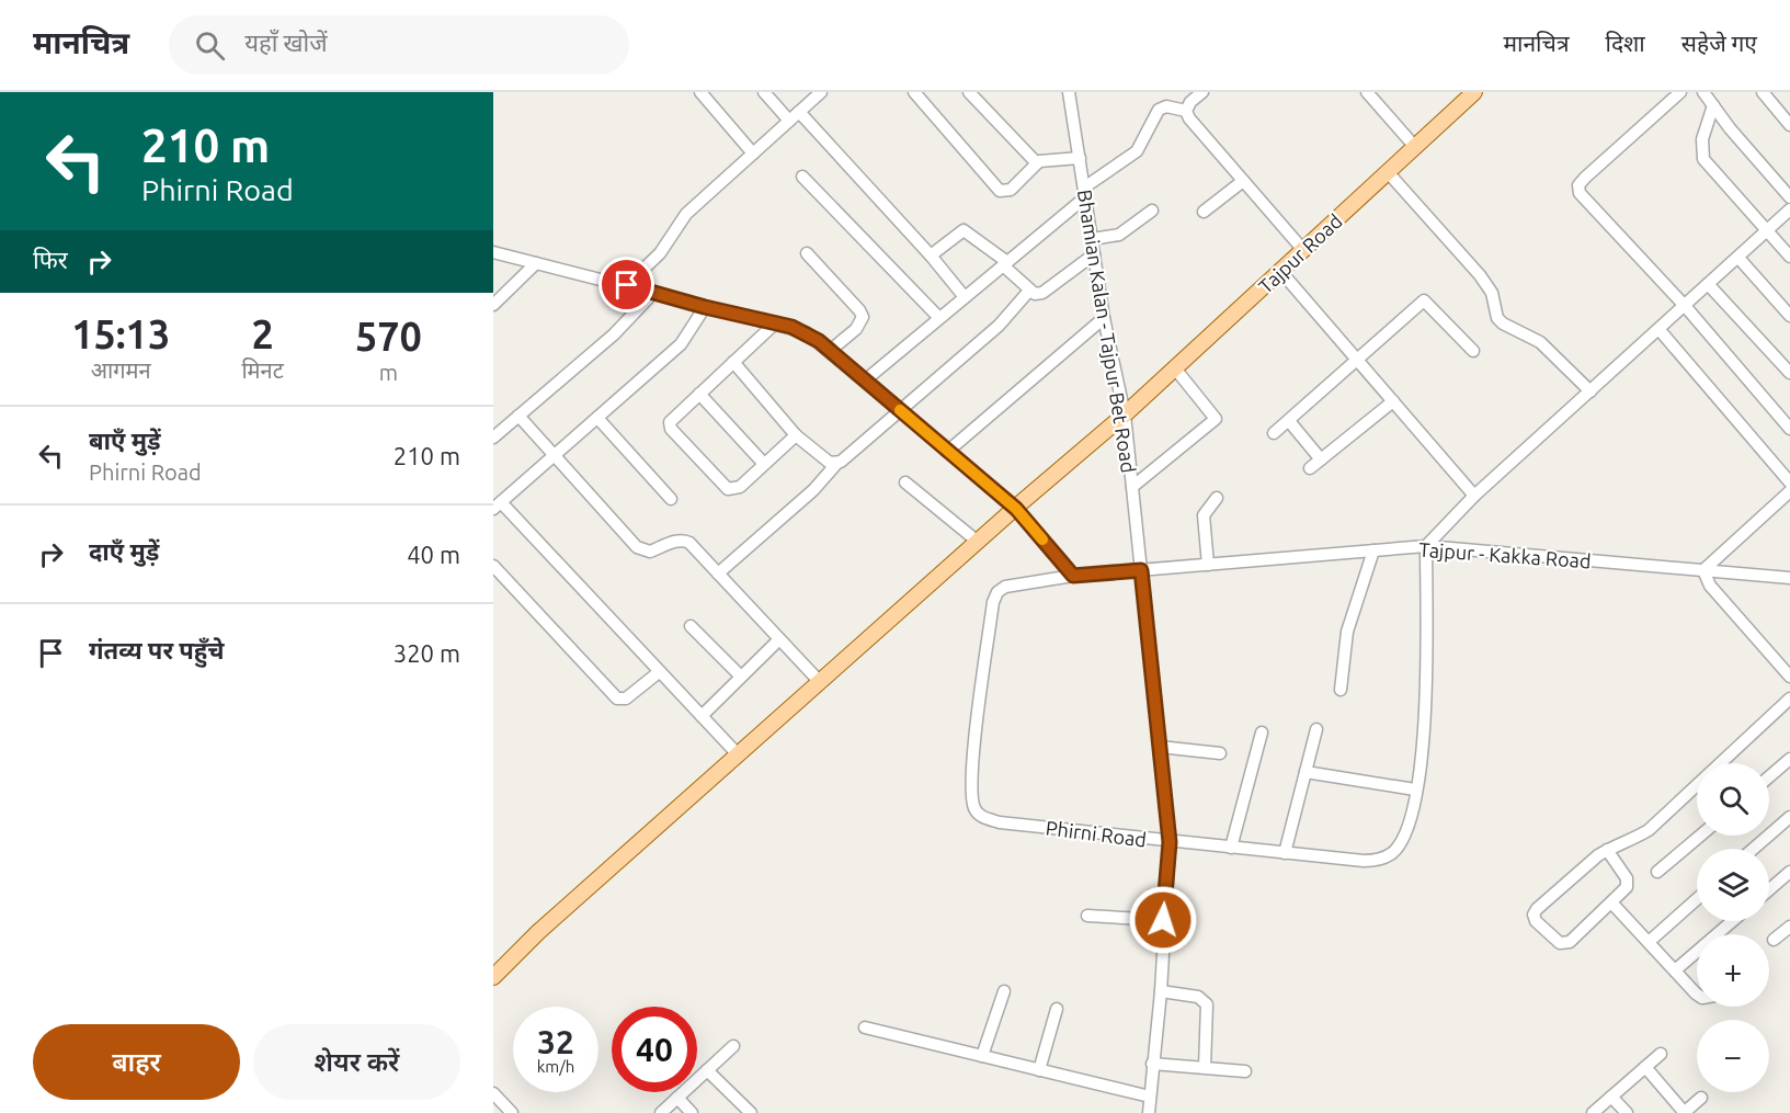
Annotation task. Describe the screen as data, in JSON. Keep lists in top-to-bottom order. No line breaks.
{"streets":{"main road":["Tajpur Road"],"street":["Bhamian Kalan - Tajpur Bet Road","Tajpur - Kakka Road","Phirni Road"]},"crossings":[["Tajpur Road","Bhamian Kalan - Tajpur Bet Road"],["Bhamian Kalan - Tajpur Bet Road","Tajpur - Kakka Road"],["Bhamian Kalan - Tajpur Bet Road","Phirni Road"],["Tajpur - Kakka Road","Phirni Road"]],"page":{"header":"मानचित्र","search":"यहाँ खोजें","nav":["मानचित्र","दिशा","सहेजे गए"],"turn":["210 m","Phirni Road"],"then":"फिर","eta":["15:13","आगमन","2","मिनट","570","m"],"list":[{"name":"बाएँ मुड़ें","note":"Phirni Road","value":"210 m"},{"name":"दाएँ मुड़ें","value":"40 m"},{"name":"गंतव्य पर पहुँचे","value":"320 m"}],"map_buttons":["+","−"],"speed":"32 km/h","limit":"40","buttons":["बाहर","शेयर करें"]}}
